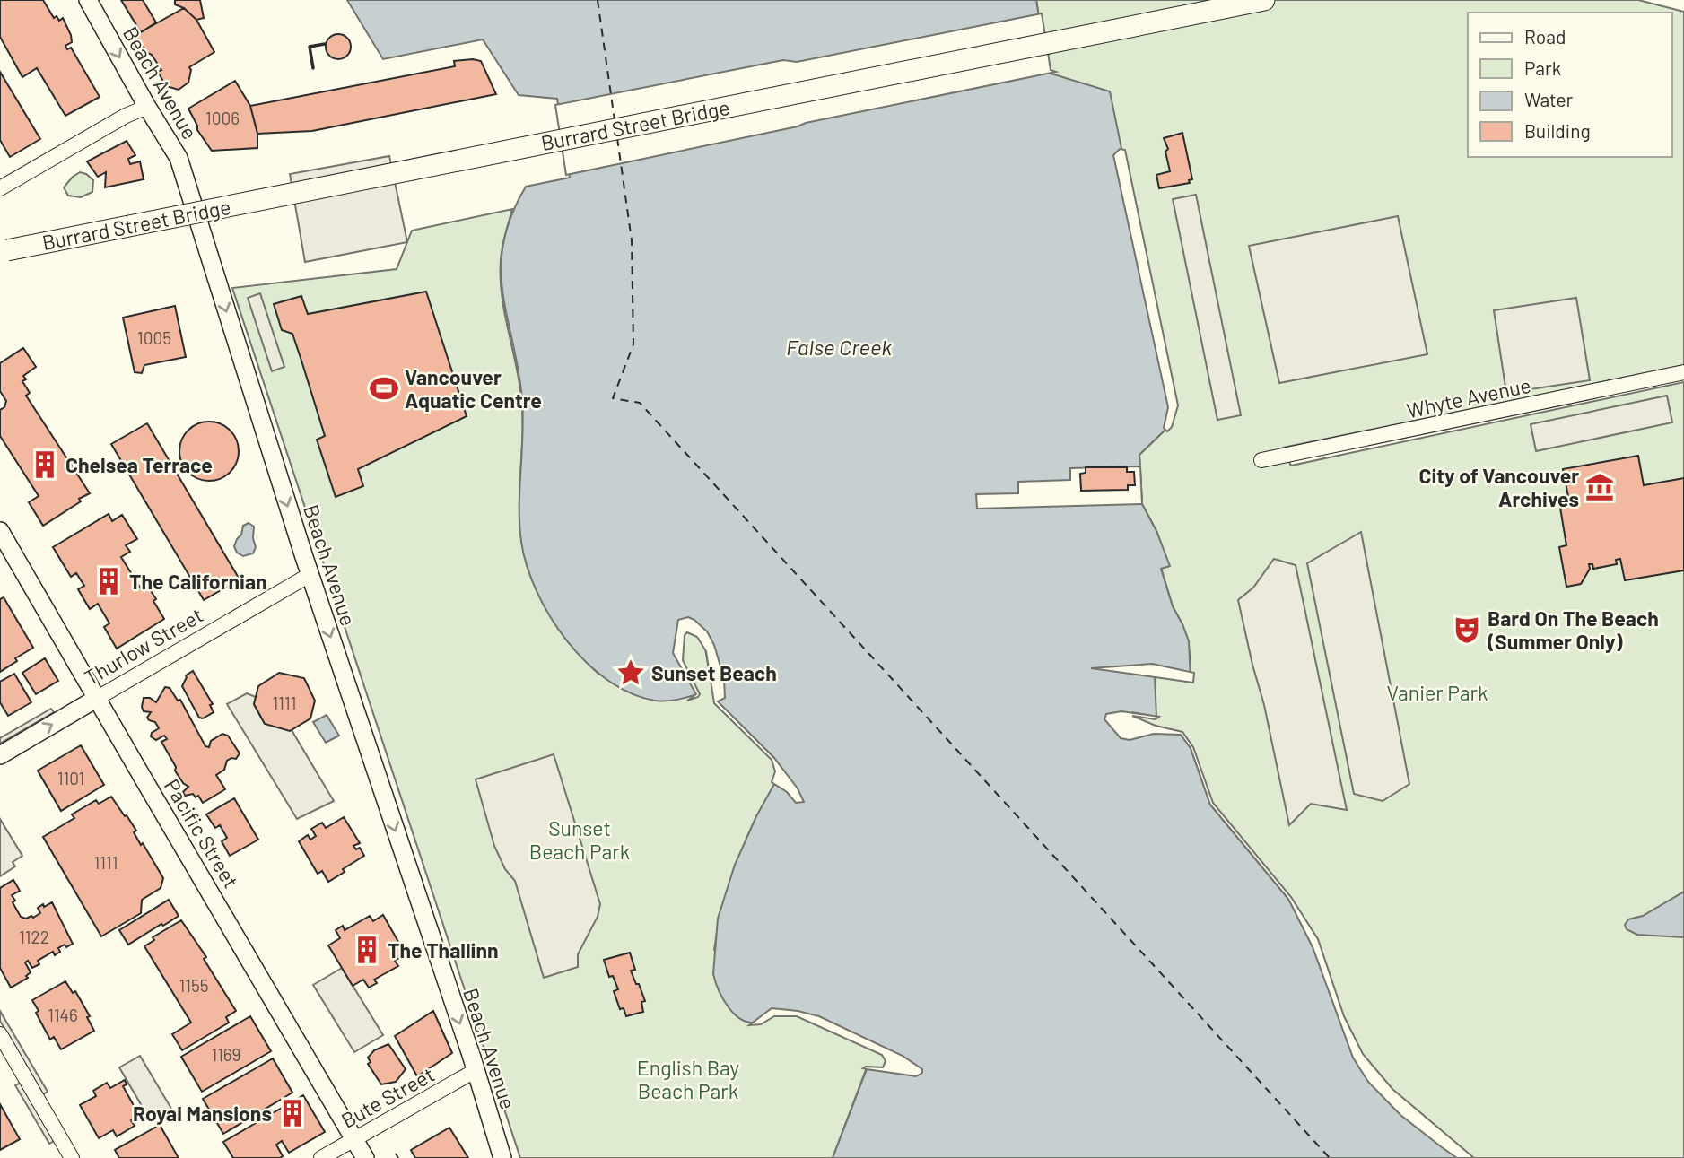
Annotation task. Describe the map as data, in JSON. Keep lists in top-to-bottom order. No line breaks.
{"streets":{"main road":["Burrard Street Bridge"],"street":["Beach Avenue","Whyte Avenue","Thurlow Street","Pacific Street","Bute Street"]},"crossings":[["Beach Avenue","Thurlow Street"],["Beach Avenue","Bute Street"],["Thurlow Street","Pacific Street"],["Pacific Street","Bute Street"]],"one_way":["Beach Avenue"],"water":["False Creek"],"parks":["Vanier Park","Sunset Beach Park","English Bay Beach Park"],"places":{"sports":["Vancouver Aquatic Centre"],"building":["Chelsea Terrace","The Californian","The Thallinn","Royal Mansions"],"museum":["City of Vancouver Archives"],"theatre":["Bard On The Beach (Summer Only)"],"place":["Sunset Beach"]},"house_numbers":["1006","1005","1111","1101","1111","1122","1155","1146","1169"],"legend":["Road","Park","Water","Building"]}
